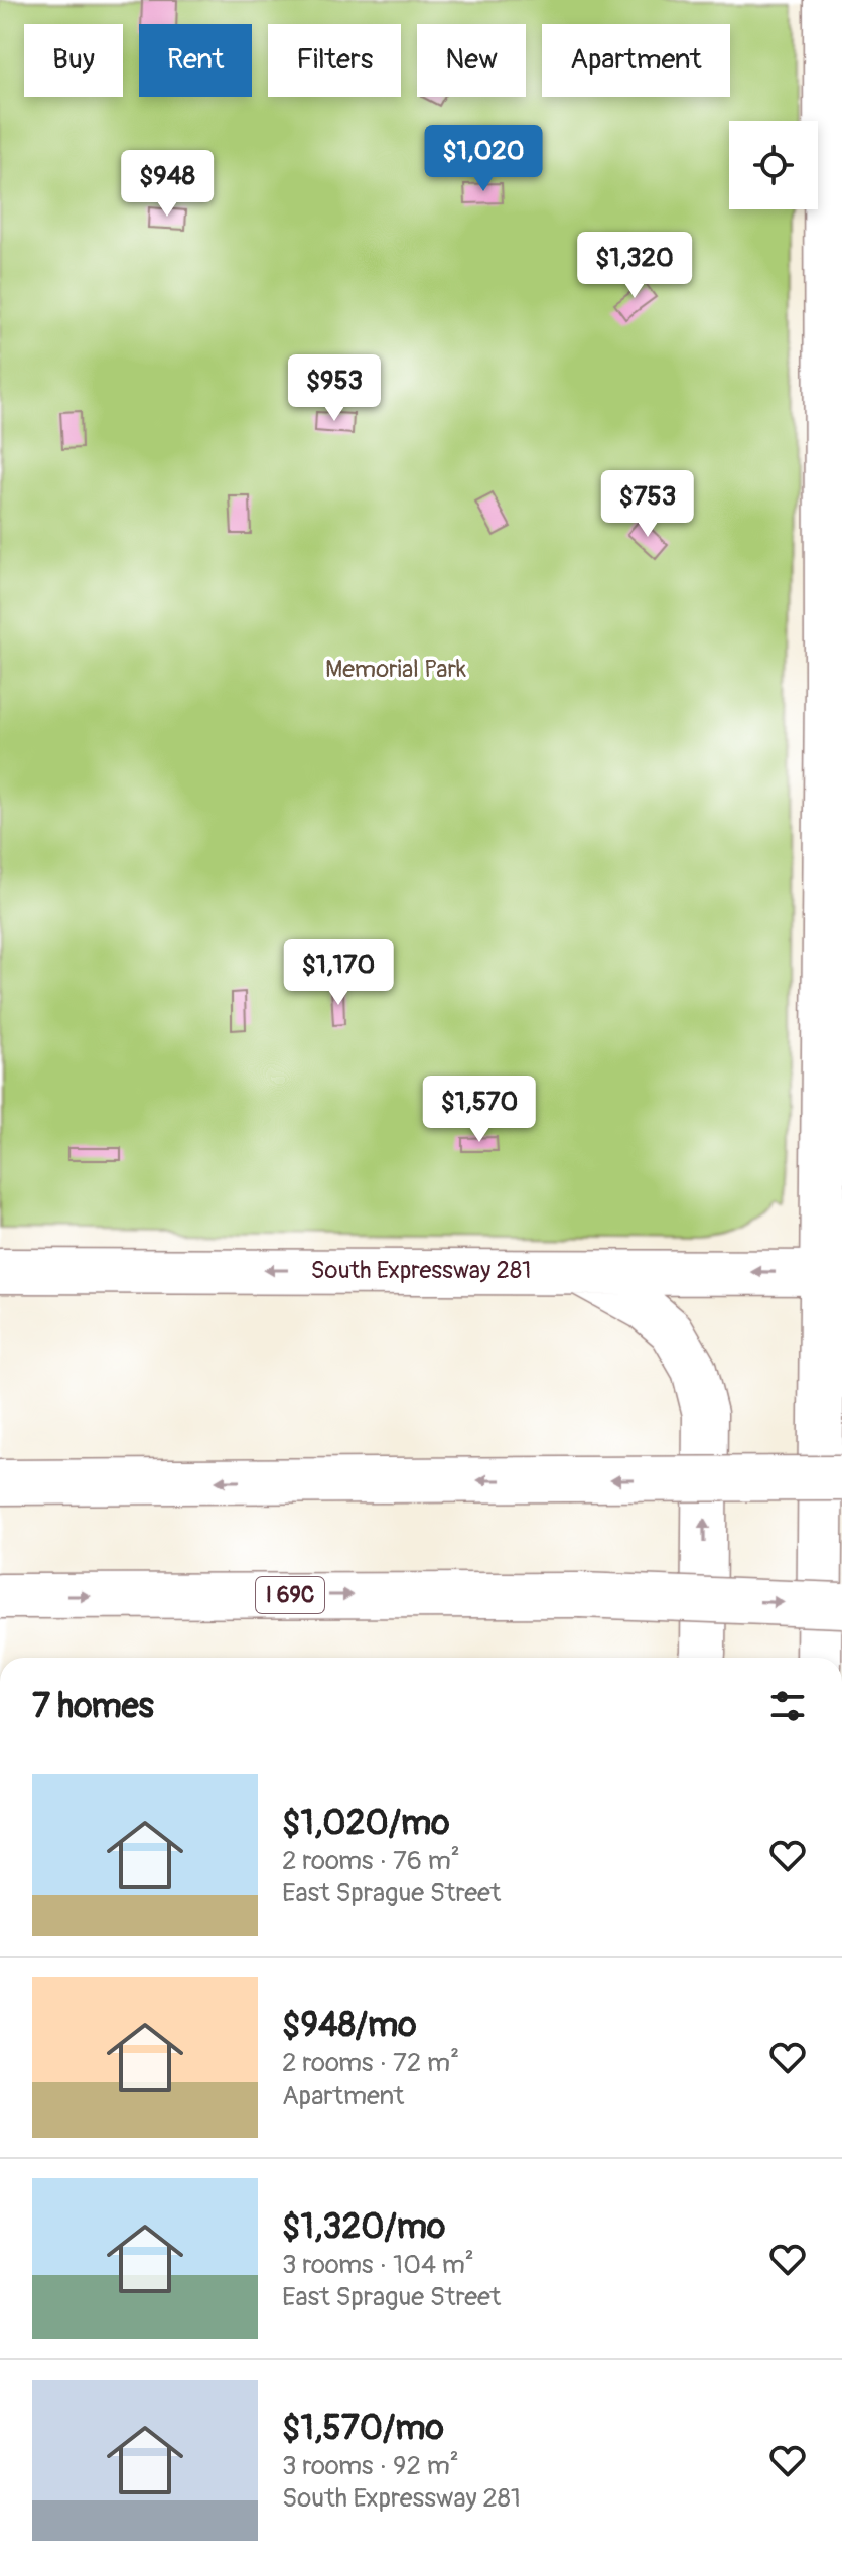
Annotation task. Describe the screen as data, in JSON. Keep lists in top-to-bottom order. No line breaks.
{"streets":{"main road":["South Expressway 281","I 69C"]},"parks":["Memorial Park"],"page":{"chip":["Buy","Rent","Filters","New","Apartment"],"price":["$1,020","$948","$1,320","$953","$753","$1,170","$1,570"],"heading":"7 homes","list":[{"name":"$1,020/mo","note":"2 rooms · 76 m² · East Sprague Street"},{"name":"$948/mo","note":"2 rooms · 72 m² · Apartment"},{"name":"$1,320/mo","note":"3 rooms · 104 m² · East Sprague Street"},{"name":"$1,570/mo","note":"3 rooms · 92 m² · South Expressway 281"}]}}
